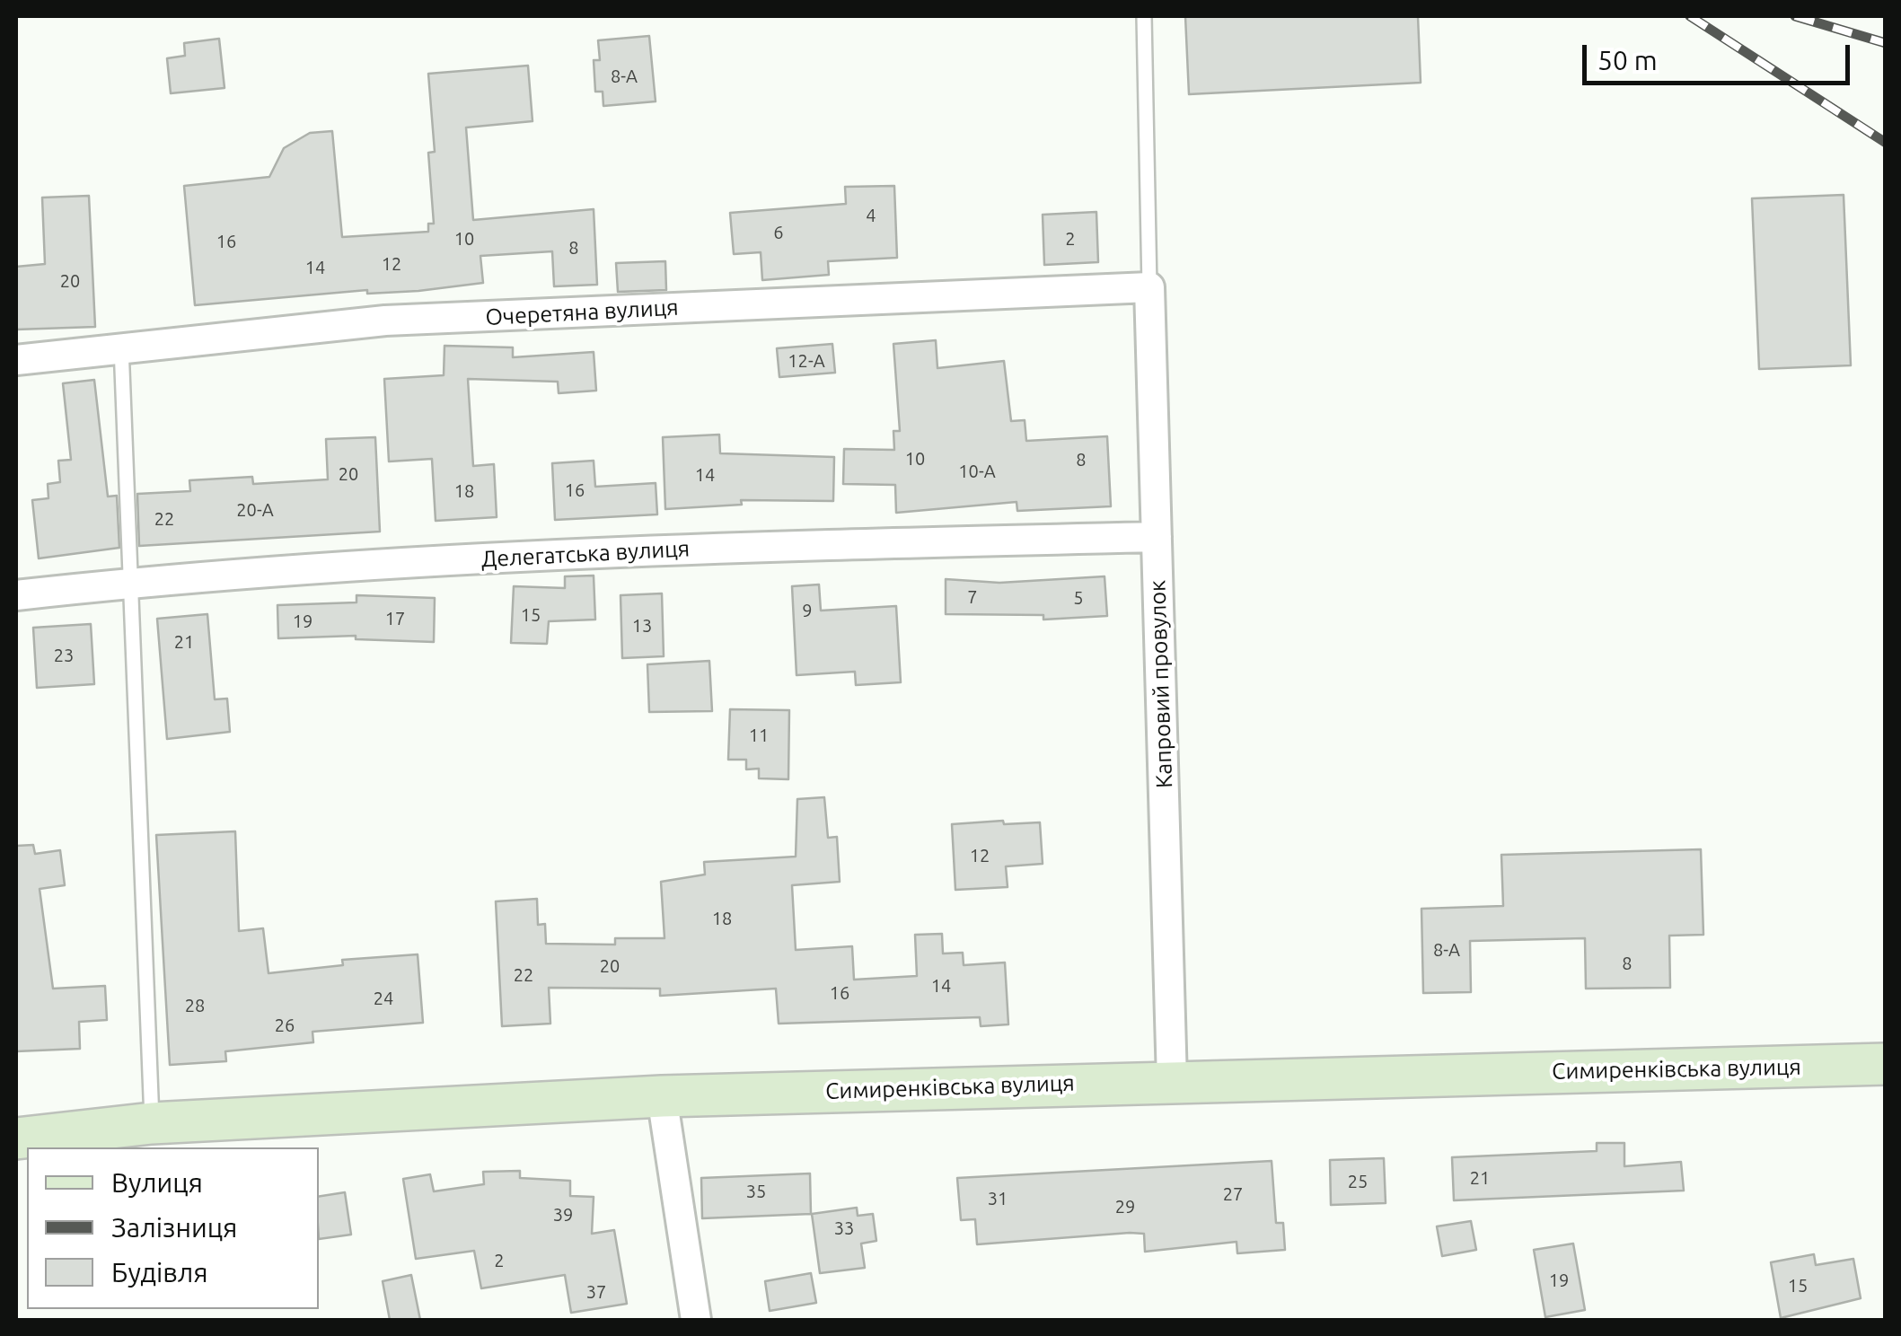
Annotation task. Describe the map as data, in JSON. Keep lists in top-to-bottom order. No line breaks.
{"streets":{"main road":["Симиренківська вулиця"],"street":["Очеретяна вулиця","Делегатська вулиця","Капровий провулок"]},"crossings":[["Очеретяна вулиця","Капровий провулок"],["Делегатська вулиця","Капровий провулок"],["Капровий провулок","Симиренківська вулиця"]],"house_numbers":["8-А","4","6","10","2","16","8","12","14","20","12-А","10","8","10-А","20","14","16","18","20-А","22","7","5","9","15","17","19","13","21","23","11","12","18","8-А","8","20","22","14","16","24","28","26","21","25","35","27","31","29","39","33","2","19","15","37"],"legend":["Вулиця","Залізниця","Будівля"],"scale_bar":"50 m"}
